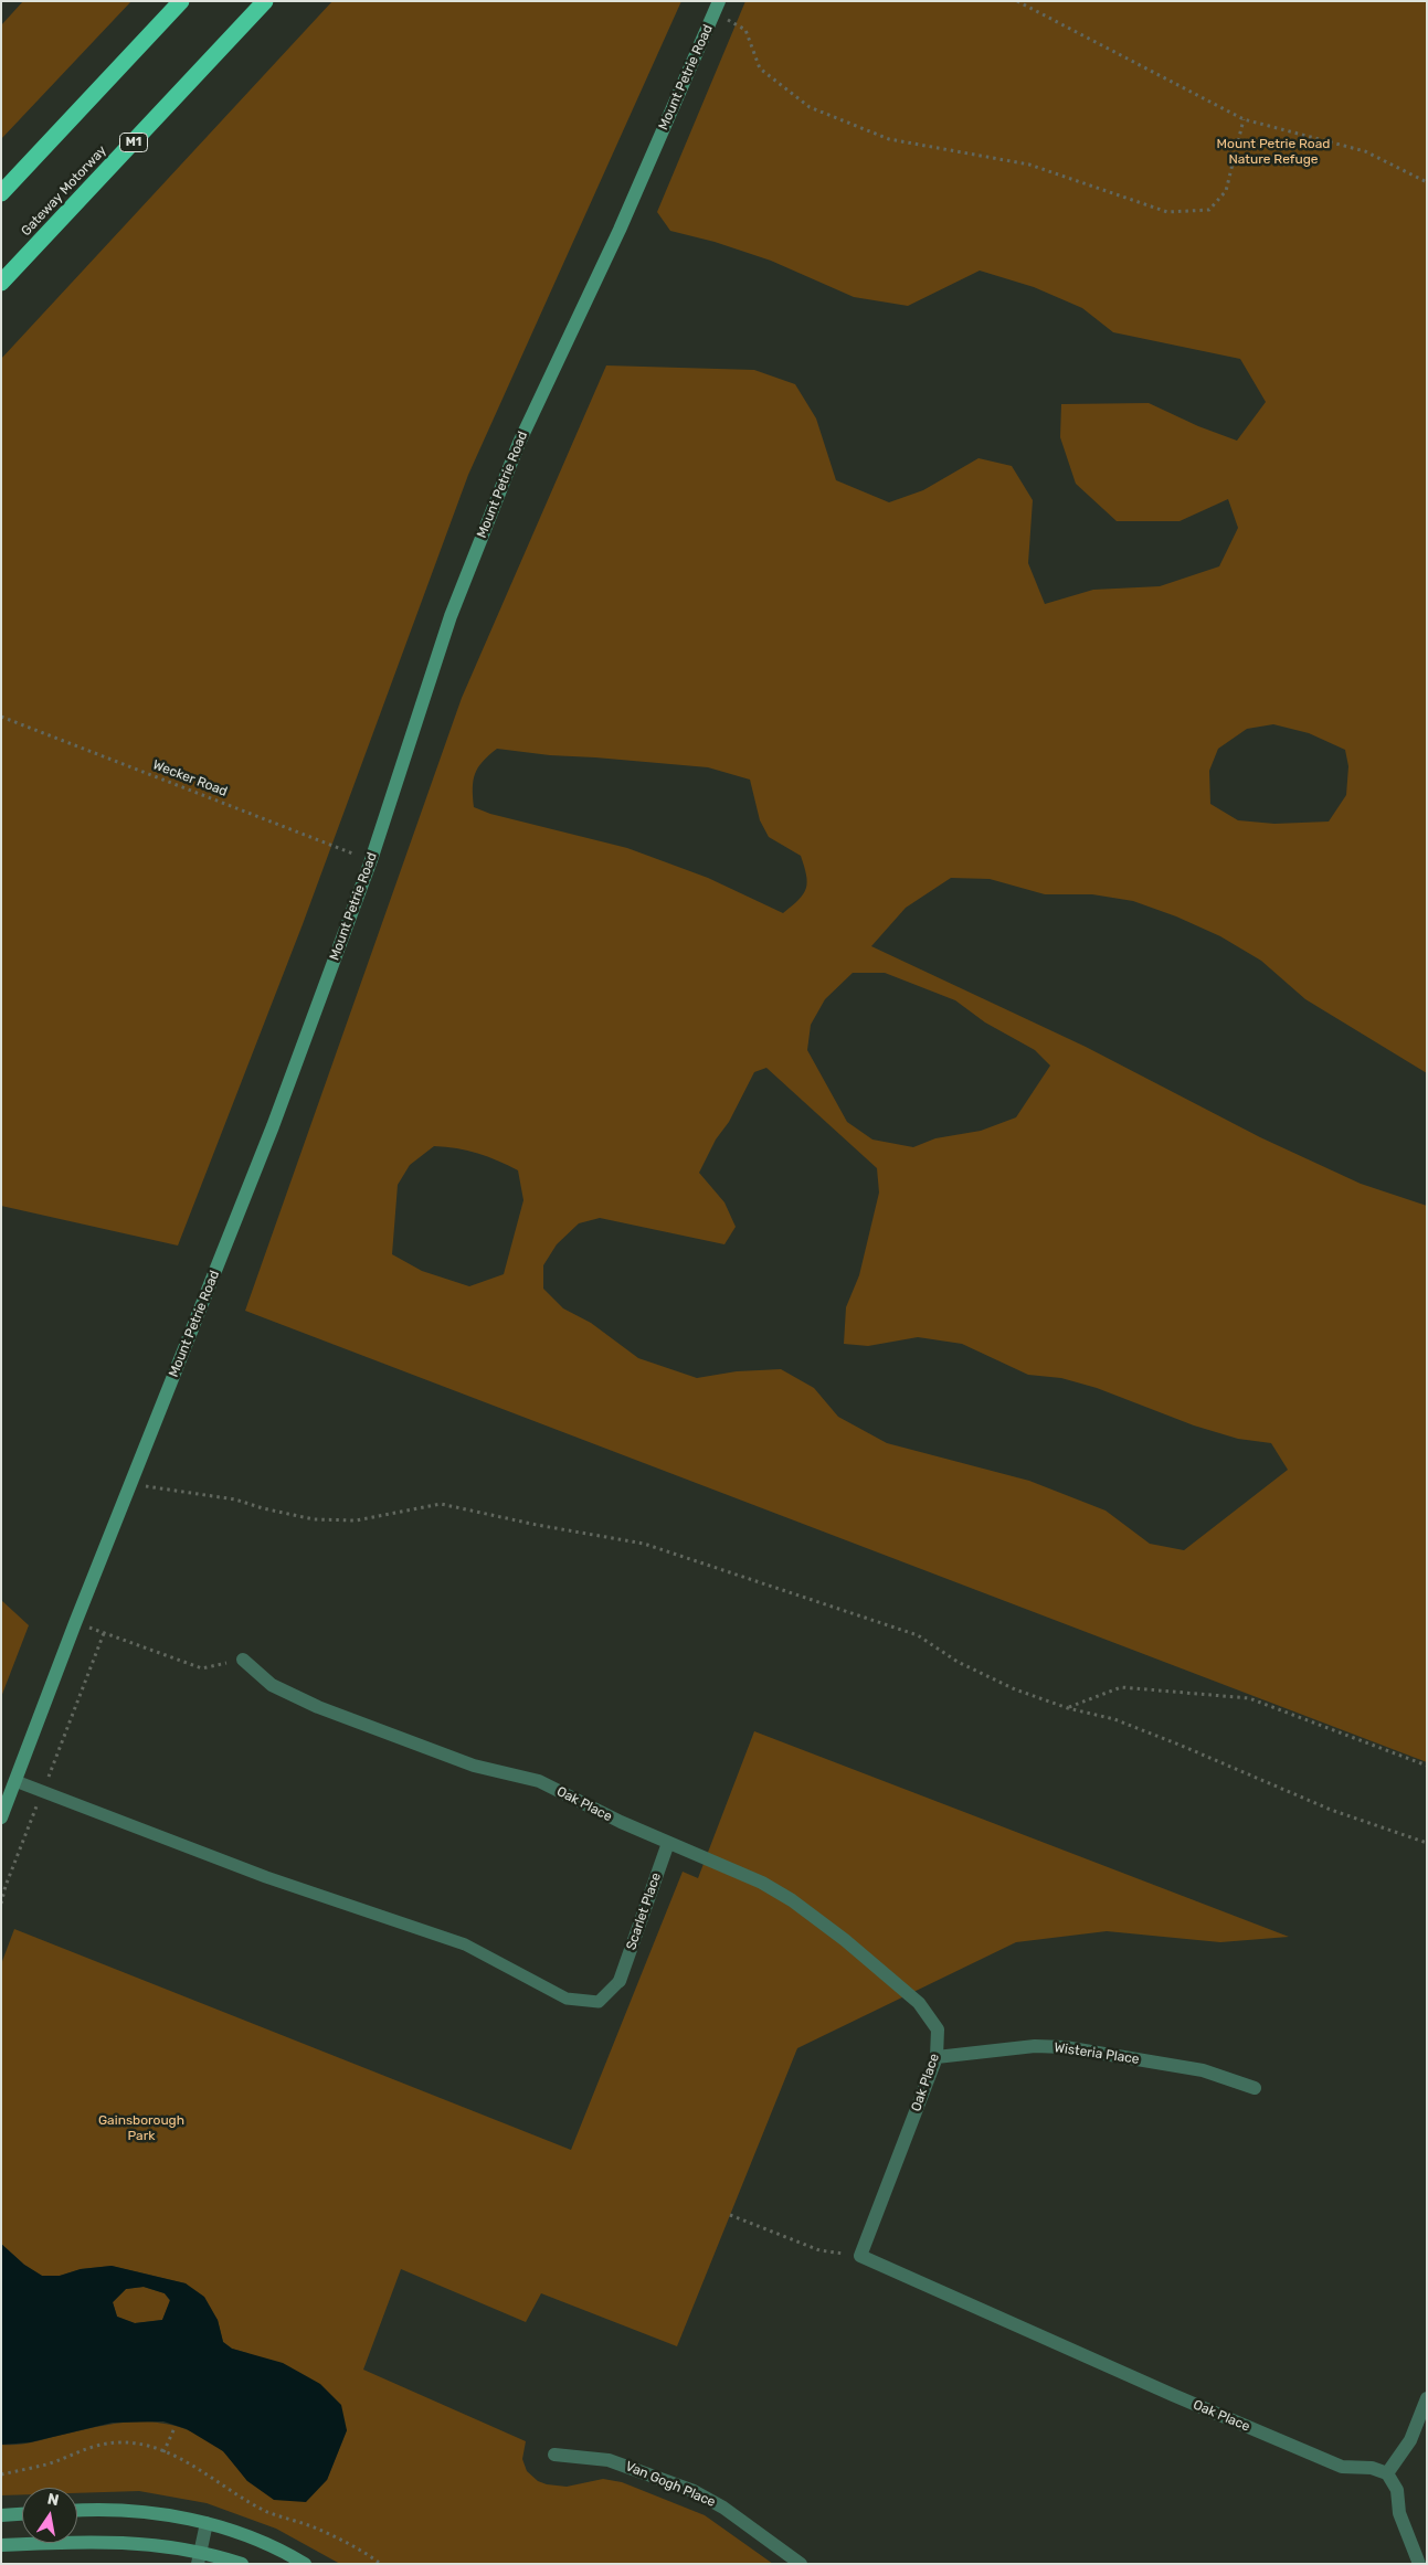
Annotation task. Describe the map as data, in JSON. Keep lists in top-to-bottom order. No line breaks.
{"streets":{"highway":["M1","Gateway Motorway"],"street":["Mount Petrie Road","Oak Place","Scarlet Place","Wisteria Place","Van Gogh Place"],"path":["Wecker Road"]},"crossings":[["Mount Petrie Road","Wecker Road"],["Oak Place","Scarlet Place"],["Oak Place","Wisteria Place"]],"parks":["Mount Petrie Road Nature Refuge","Gainsborough Park"],"north":"top"}
